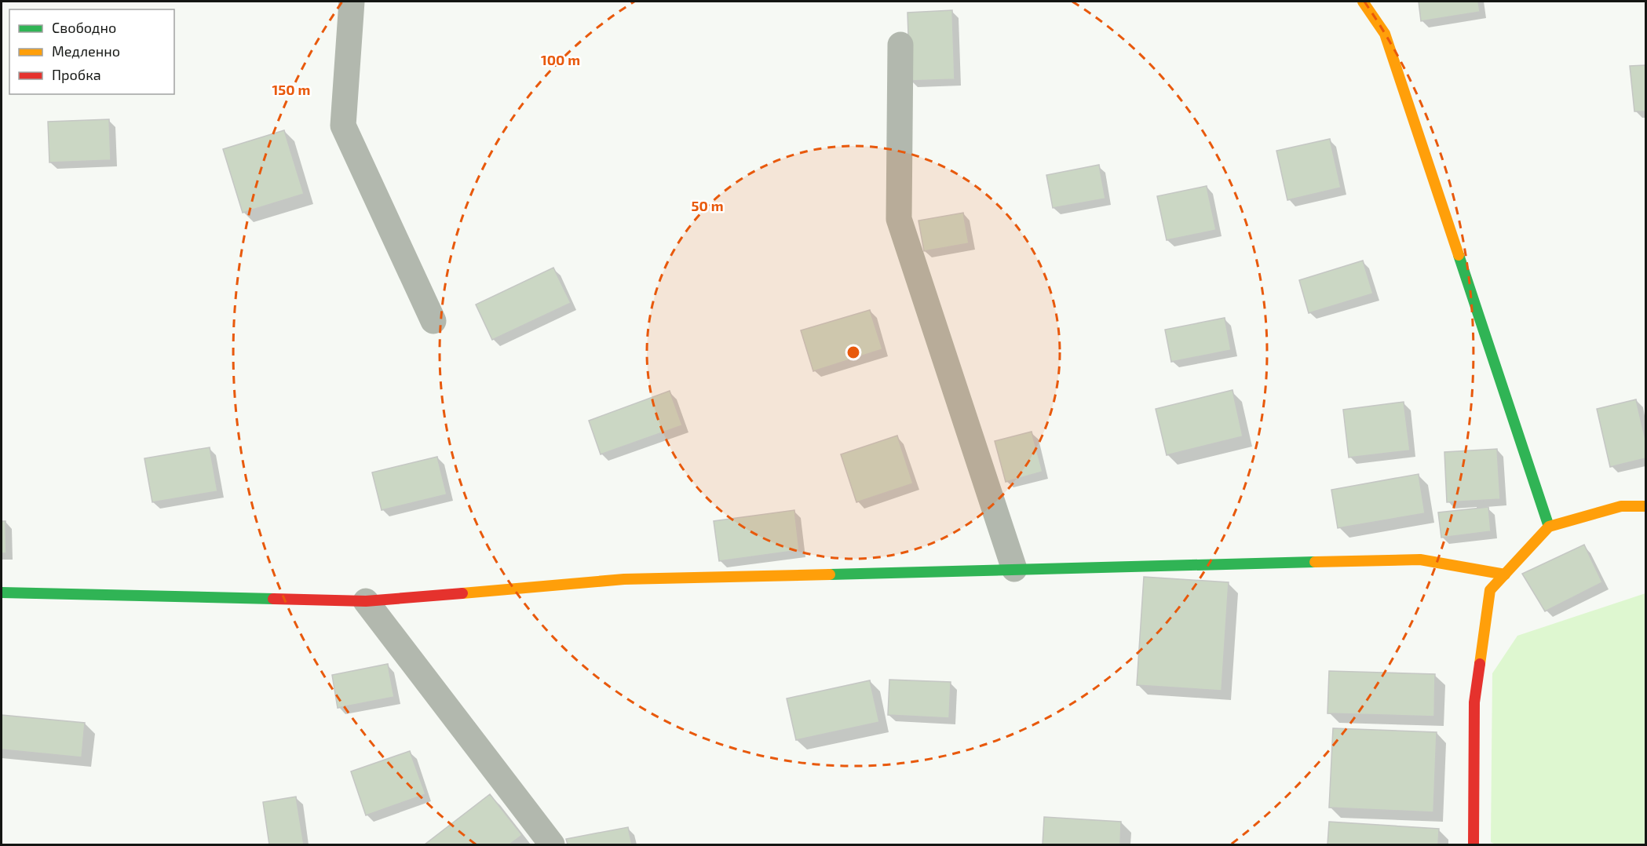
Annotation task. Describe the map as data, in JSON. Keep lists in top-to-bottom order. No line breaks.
{"legend":["Свободно","Медленно","Пробка"],"rings":["100 m","150 m","50 m"]}
